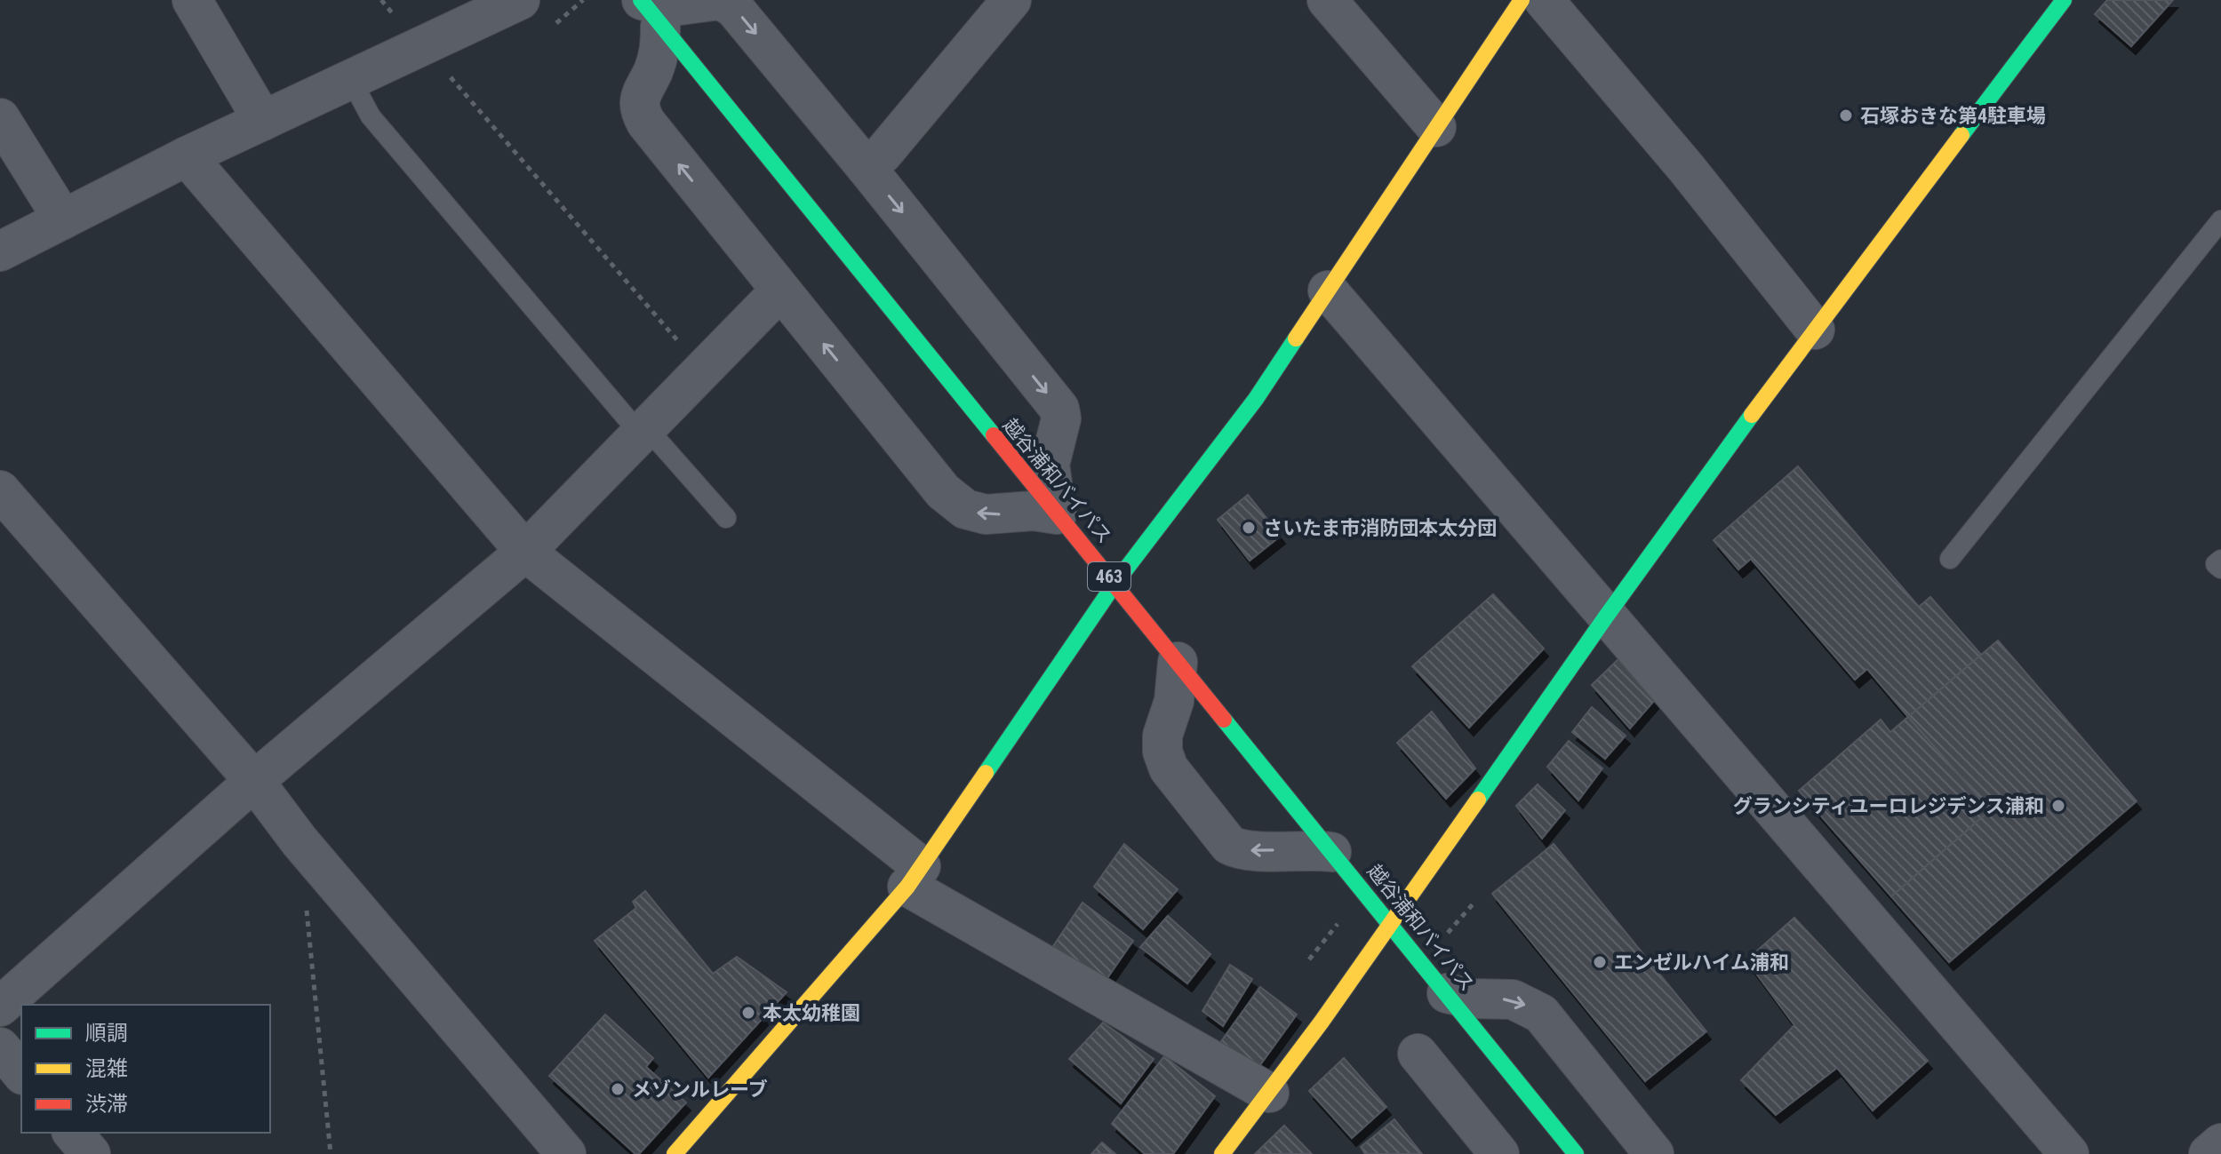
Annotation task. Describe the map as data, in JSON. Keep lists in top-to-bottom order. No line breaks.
{"streets":{"main road":["越谷浦和バイパス","463"]},"places":["石塚おきな第4駐車場","さいたま市消防団本太分団","グランシティユーロレジデンス浦和","エンゼルハイム浦和","本太幼稚園","メゾンルレーブ"],"legend":["順調","混雑","渋滞"]}
